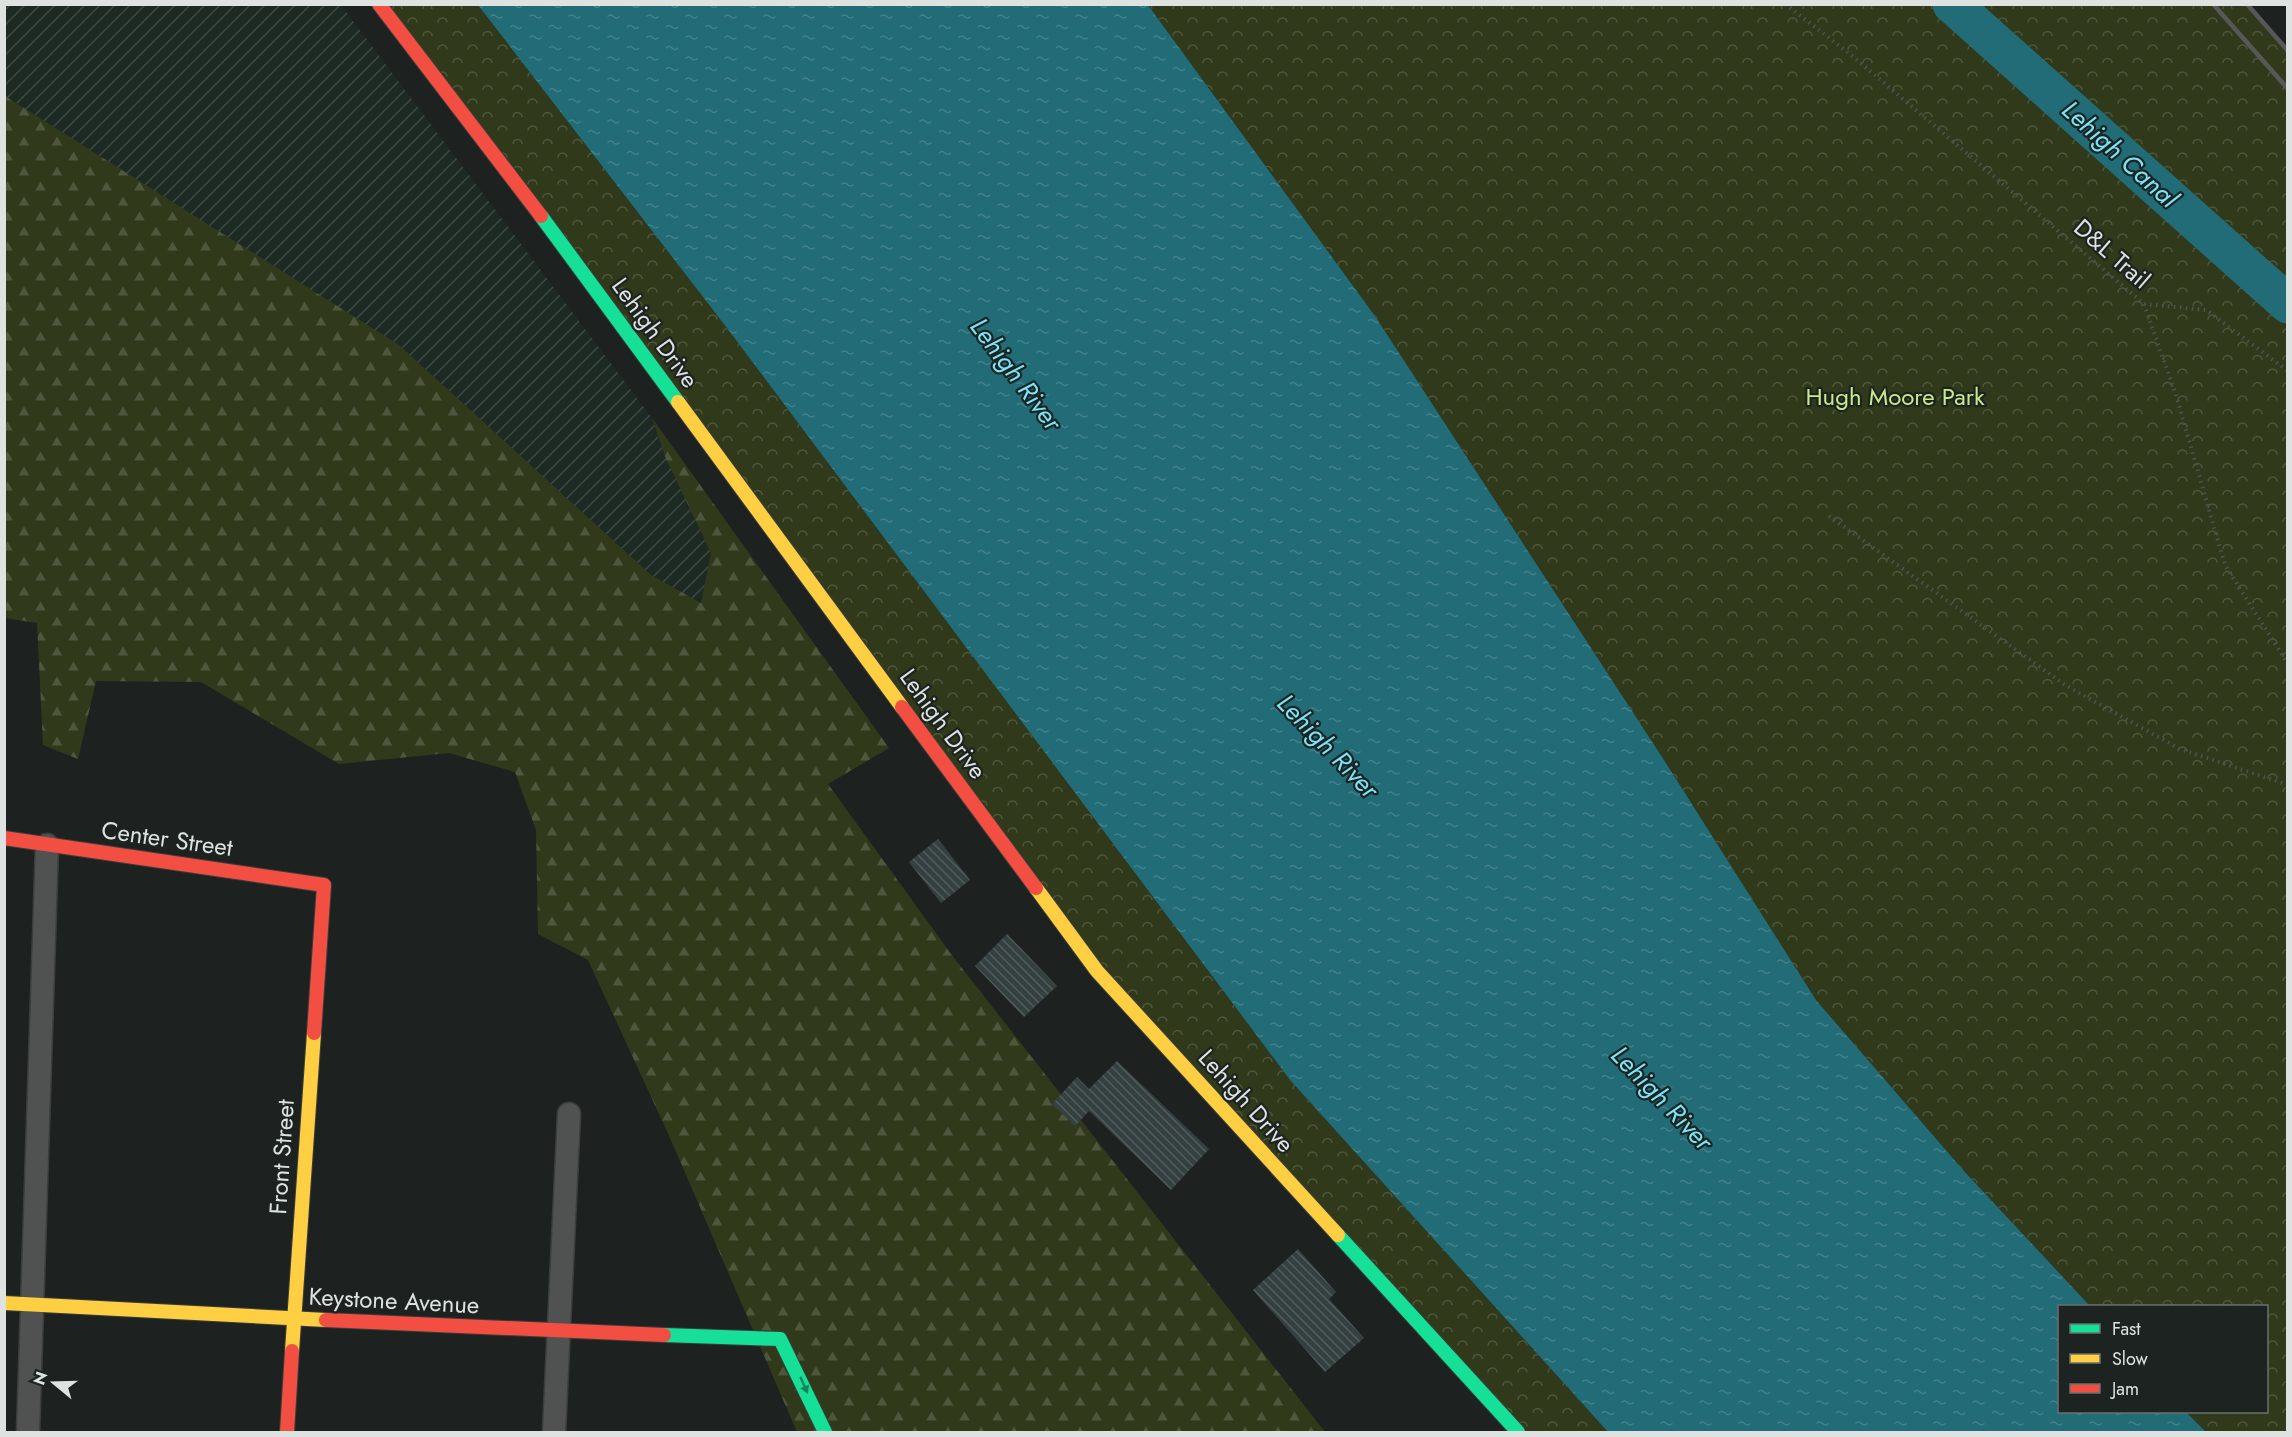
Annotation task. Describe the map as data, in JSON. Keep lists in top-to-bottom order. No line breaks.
{"streets":{"street":["Lehigh Drive","Center Street","Front Street","Keystone Avenue"],"path":["D&L Trail"]},"crossings":[["Center Street","Front Street"],["Front Street","Keystone Avenue"]],"water":["Lehigh Canal","Lehigh River"],"parks":["Hugh Moore Park"],"legend":["Fast","Slow","Jam"],"north":"left"}
